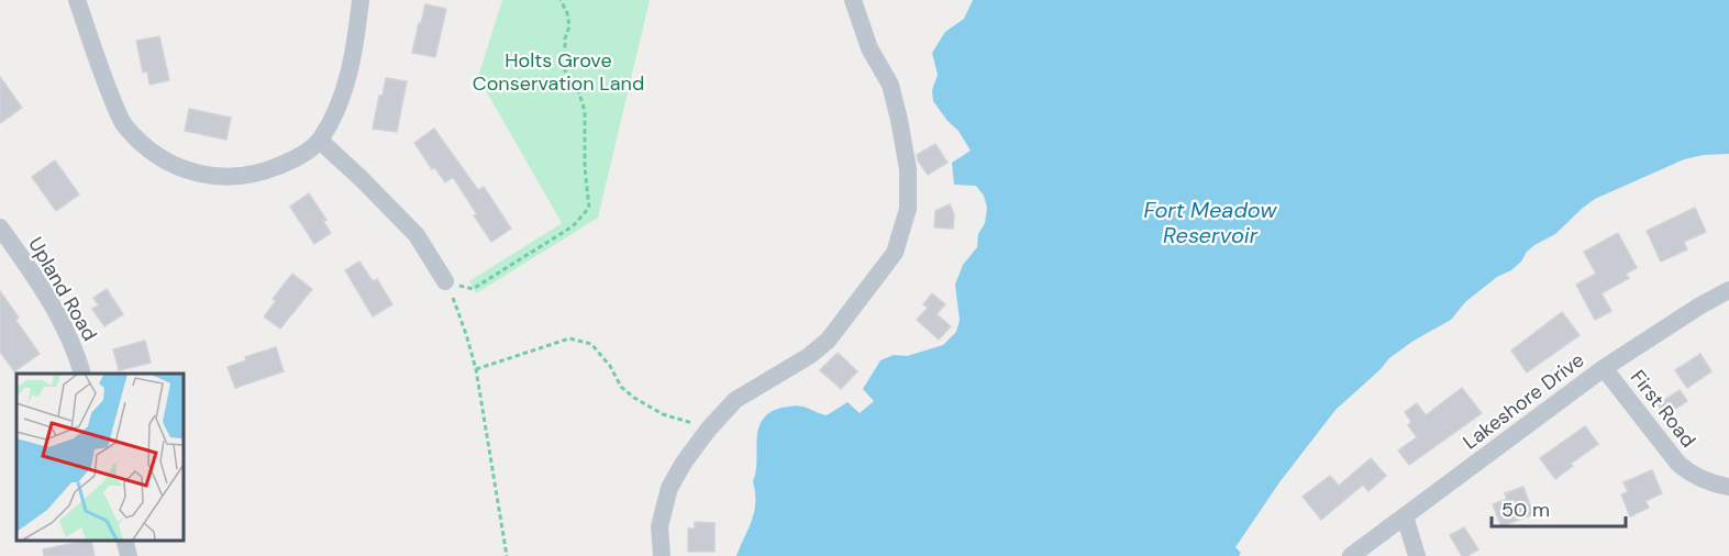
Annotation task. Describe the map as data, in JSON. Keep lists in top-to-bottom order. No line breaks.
{"streets":{"street":["Upland Road","Lakeshore Drive","First Road"]},"crossings":[["Lakeshore Drive","First Road"]],"water":["Fort Meadow Reservoir"],"parks":["Holts Grove Conservation Land"],"scale_bar":"50 m"}
